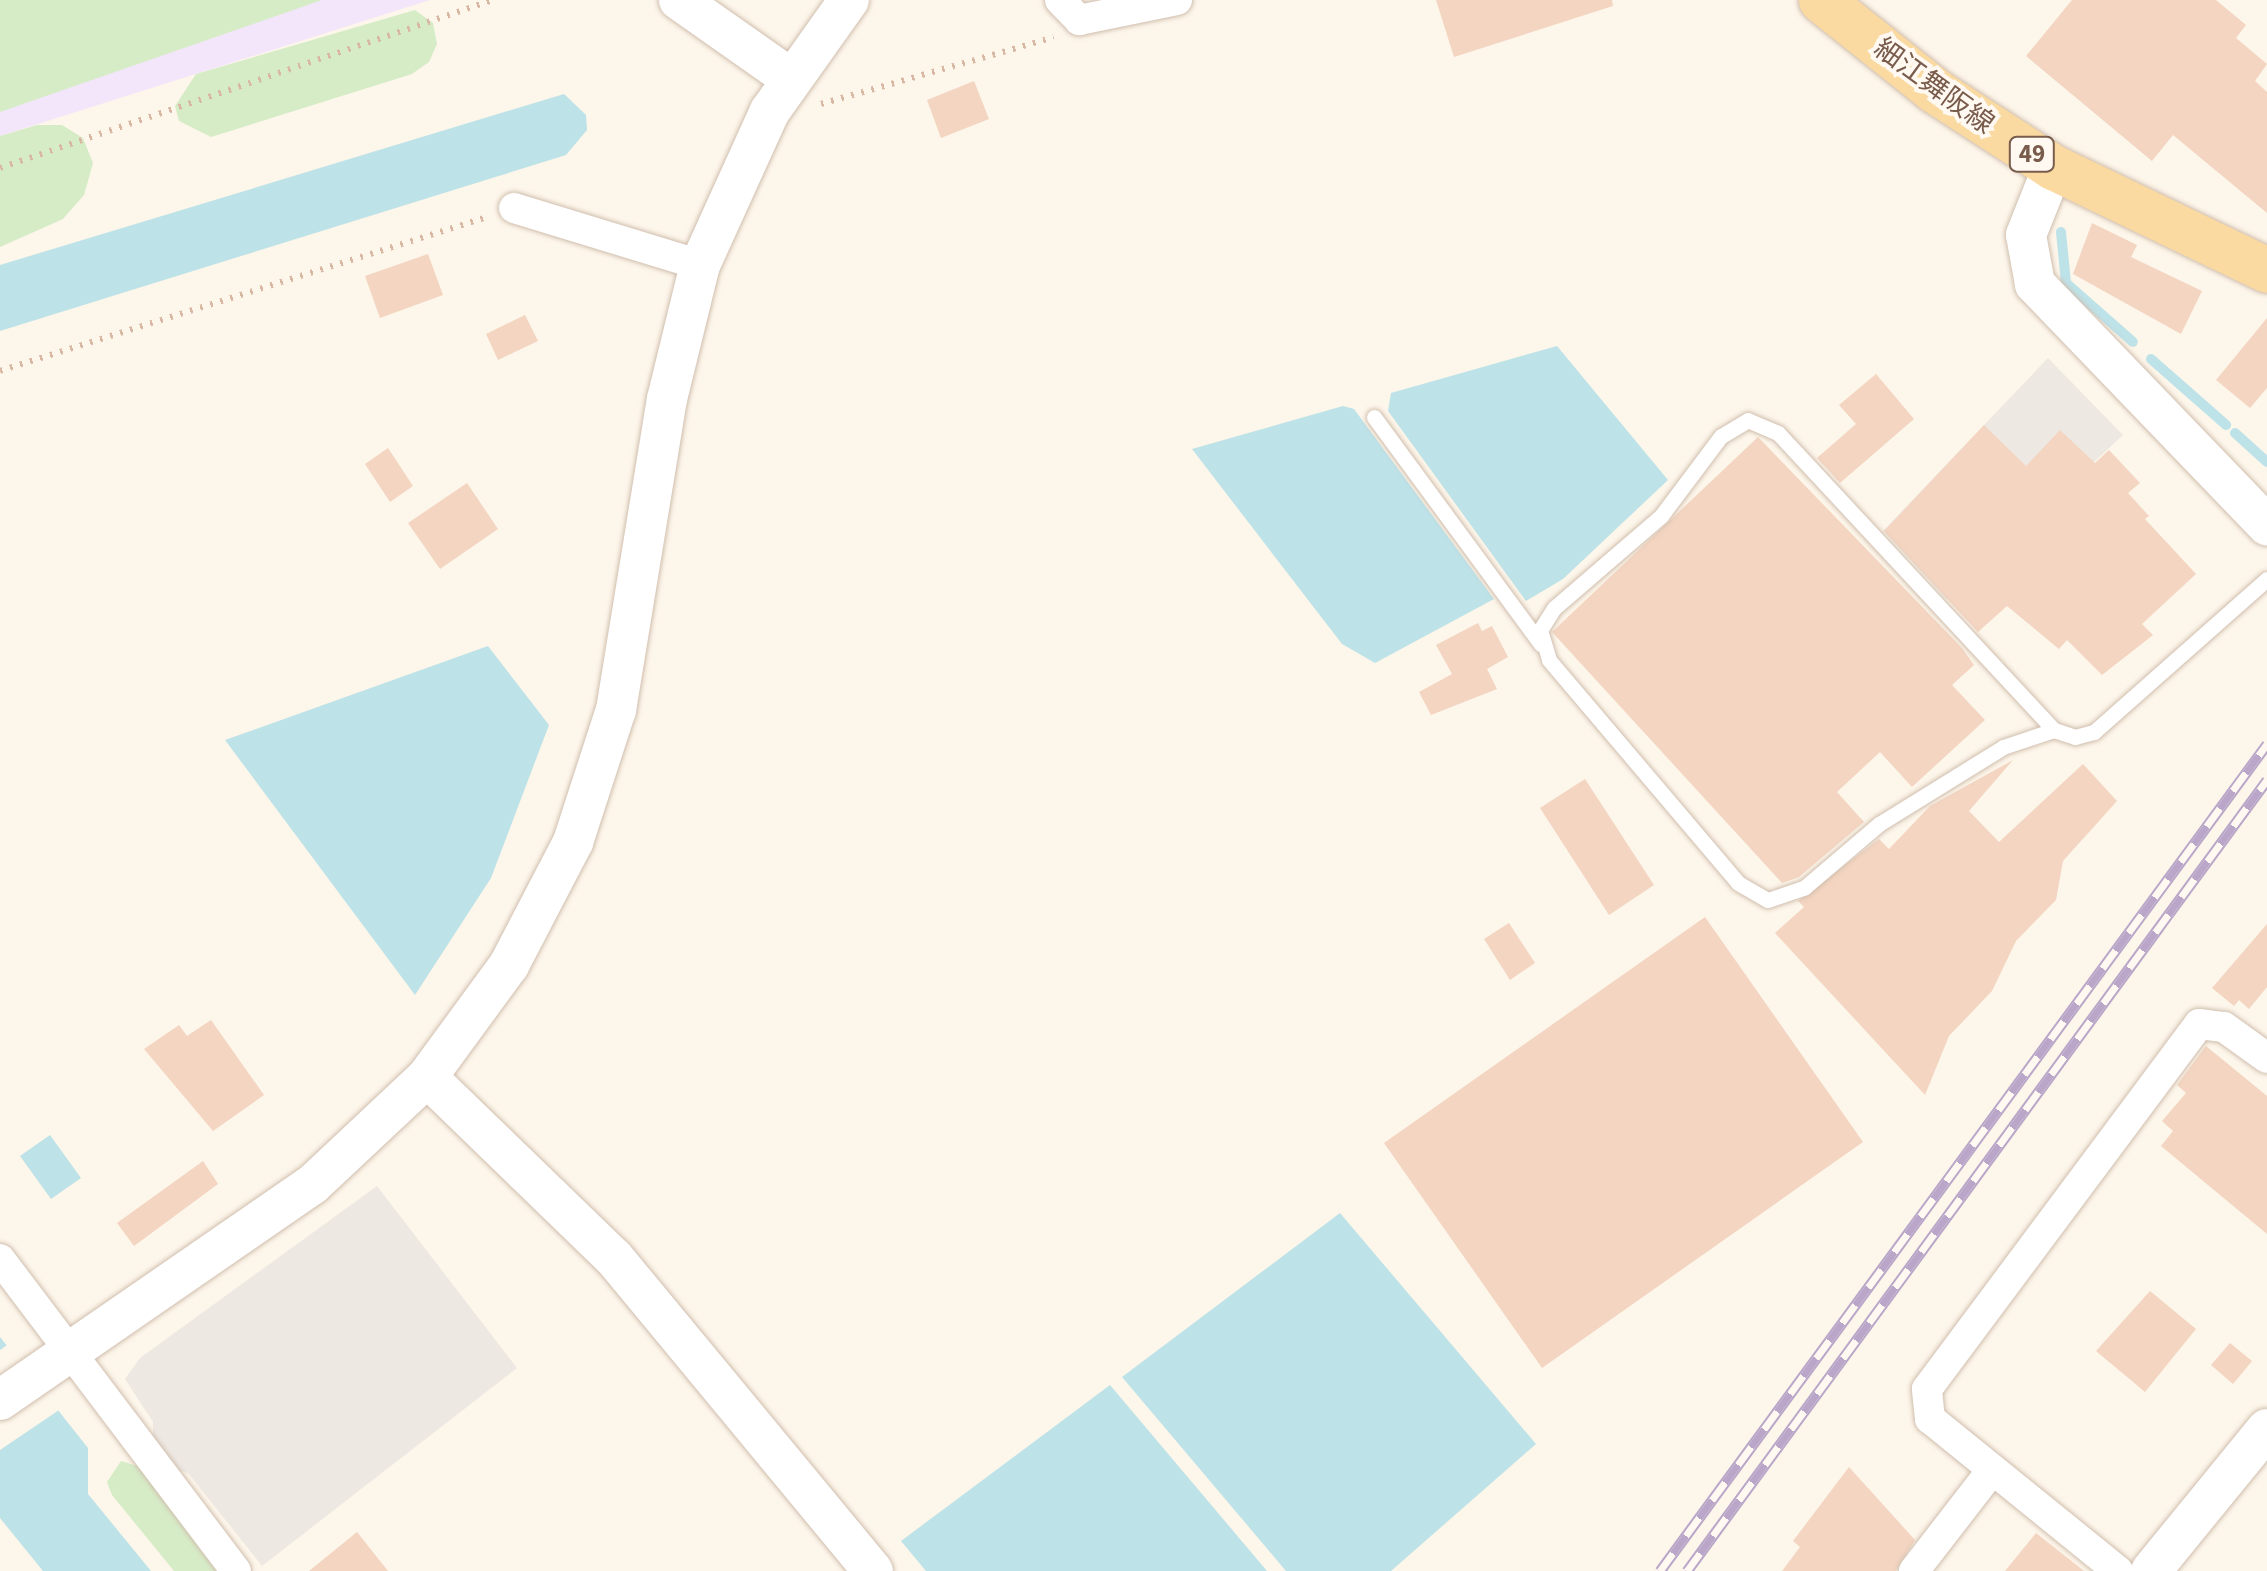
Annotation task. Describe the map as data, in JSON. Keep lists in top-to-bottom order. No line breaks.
{"streets":{"main road":["細江舞阪線","49"]}}
